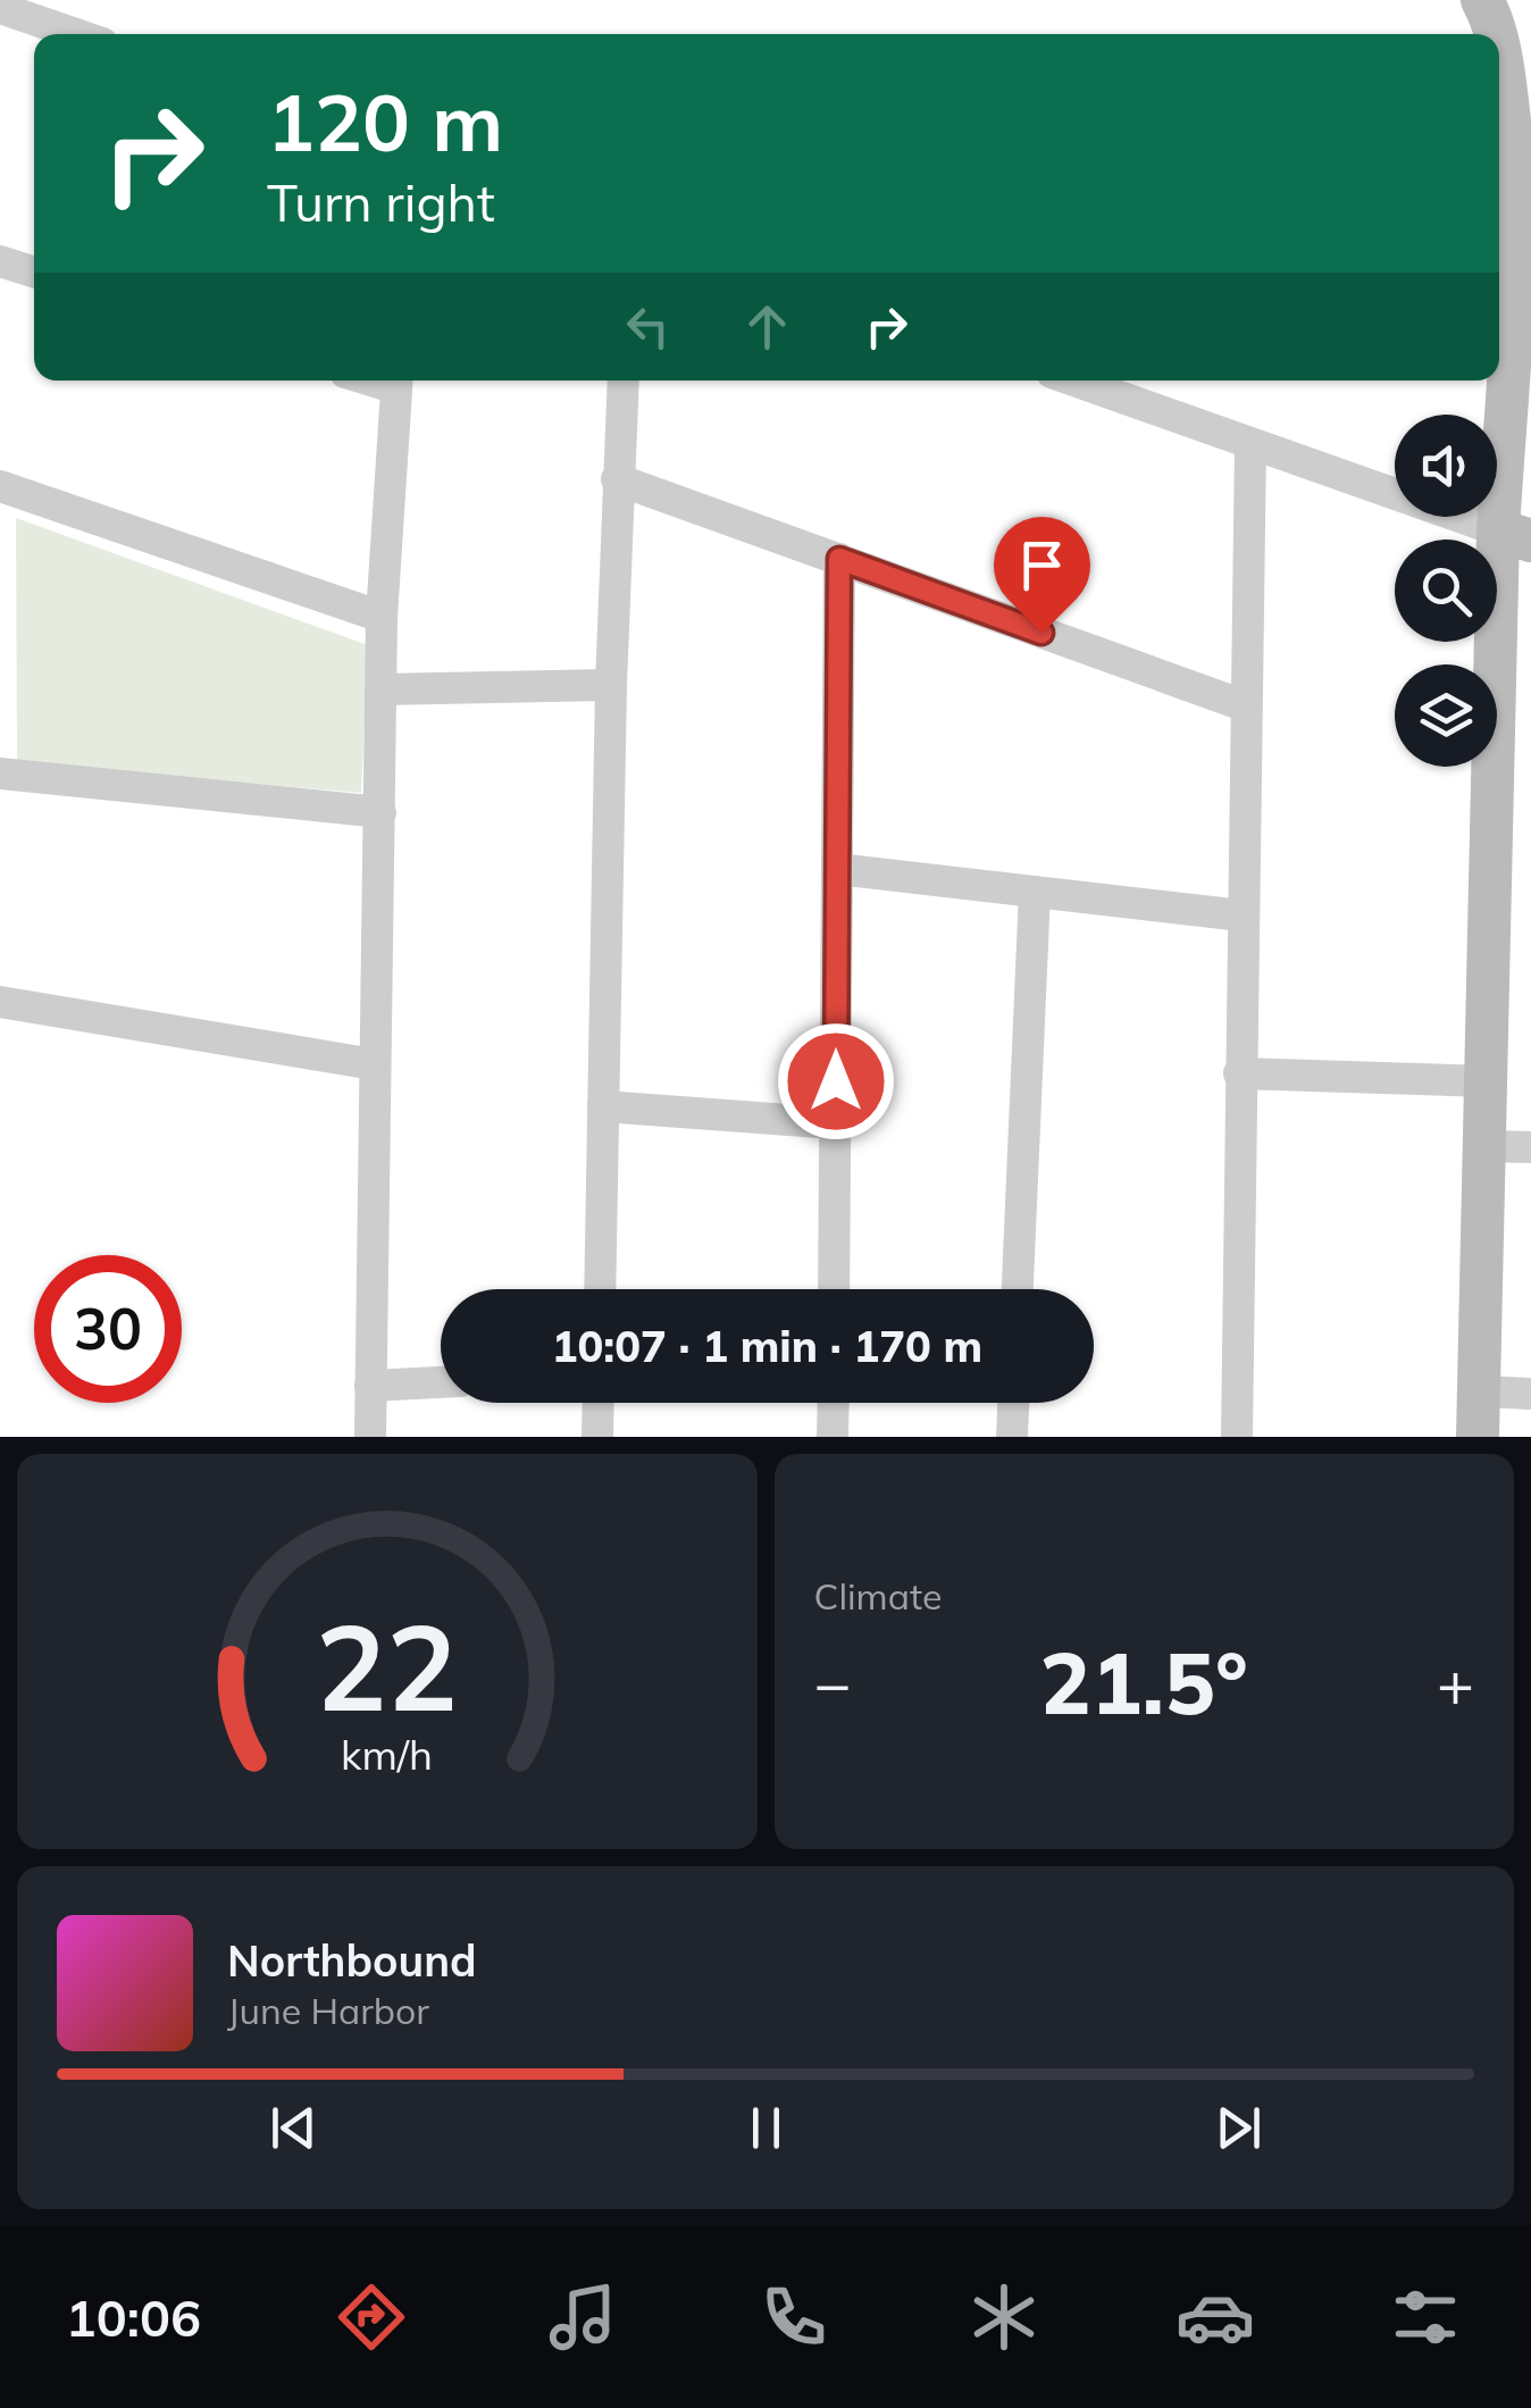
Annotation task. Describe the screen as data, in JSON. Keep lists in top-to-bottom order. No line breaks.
{"page":{"turn":["120 m","Turn right"],"limit":"30","trip":"10:07 · 1 min · 170 m","tile":"Climate","heat":["−","21.5°","+"],"song":["Northbound","June Harbor"],"tabs":"10:06","gauge":["22","km/h"]}}
